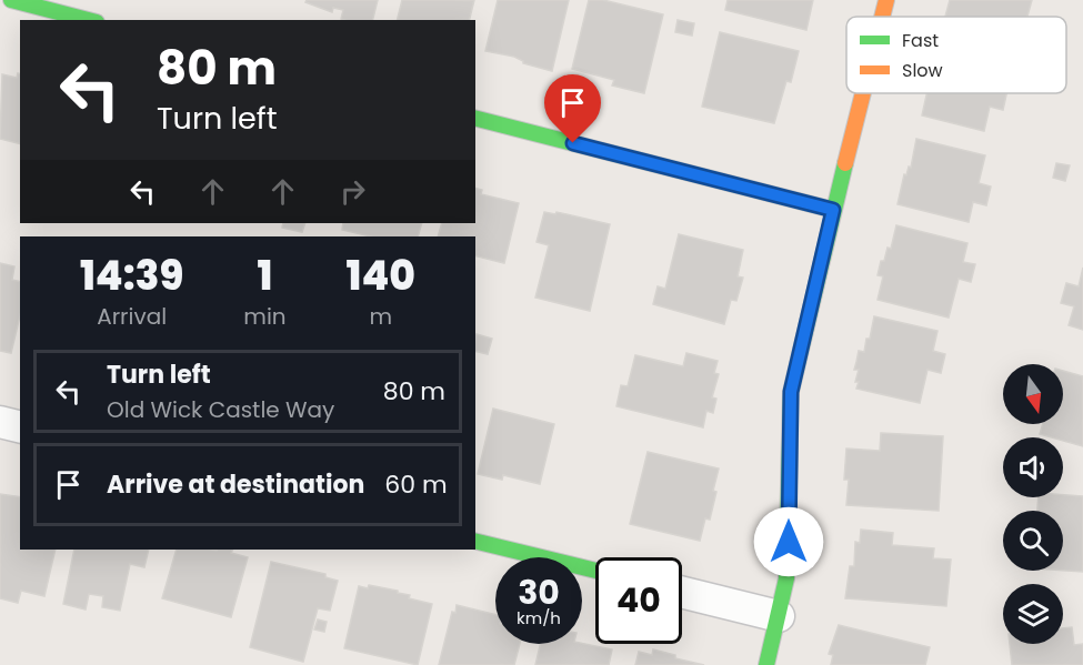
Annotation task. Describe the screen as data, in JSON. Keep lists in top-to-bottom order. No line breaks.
{"legend":["Fast","Slow"],"north":"bottom","page":{"turn":["80 m","Turn left"],"eta":["14:39","Arrival","1","min","140","m"],"list":[{"name":"Turn left","note":"Old Wick Castle Way","value":"80 m"},{"name":"Arrive at destination","value":"60 m"}],"speed":"30 km/h","limit":"40"}}
